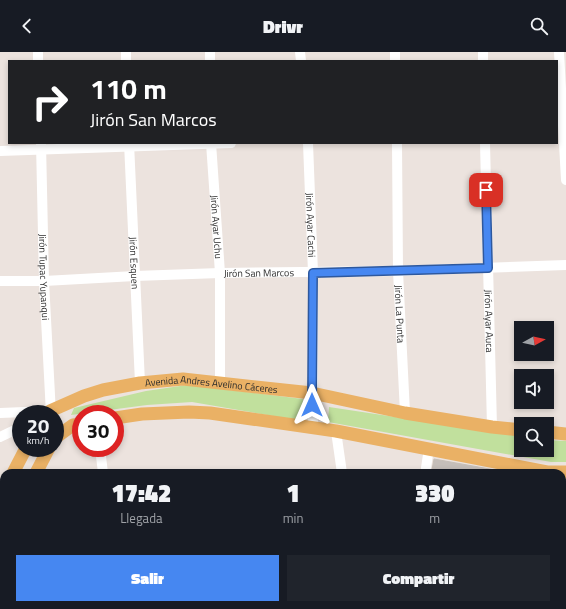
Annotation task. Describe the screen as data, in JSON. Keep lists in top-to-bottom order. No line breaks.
{"streets":{"main road":["Avenida Andres Avelino Cáceres"],"street":["Jirón Ayar Cachi","Jirón Ayar Uchu","Jirón Esquen","Jirón San Marcos","Jirón Tupac Yupanqui","Jirón La Punta","Jirón Ayar Auca"]},"crossings":[["Jirón Ayar Cachi","Jirón San Marcos"],["Jirón Ayar Cachi","Avenida Andres Avelino Cáceres"],["Jirón Ayar Uchu","Jirón San Marcos"],["Jirón Ayar Uchu","Avenida Andres Avelino Cáceres"],["Jirón Esquen","Jirón San Marcos"],["Jirón Esquen","Avenida Andres Avelino Cáceres"],["Jirón San Marcos","Jirón Tupac Yupanqui"],["Jirón San Marcos","Jirón La Punta"],["Jirón San Marcos","Jirón Ayar Auca"],["Jirón La Punta","Avenida Andres Avelino Cáceres"],["Jirón Ayar Auca","Avenida Andres Avelino Cáceres"]],"north":"right","page":{"header":"Drivr","turn":["110 m","Jirón San Marcos"],"speed":"20 km/h","limit":"30","eta":["17:42","Llegada","1","min","330","m"],"buttons":["Salir","Compartir"]}}
